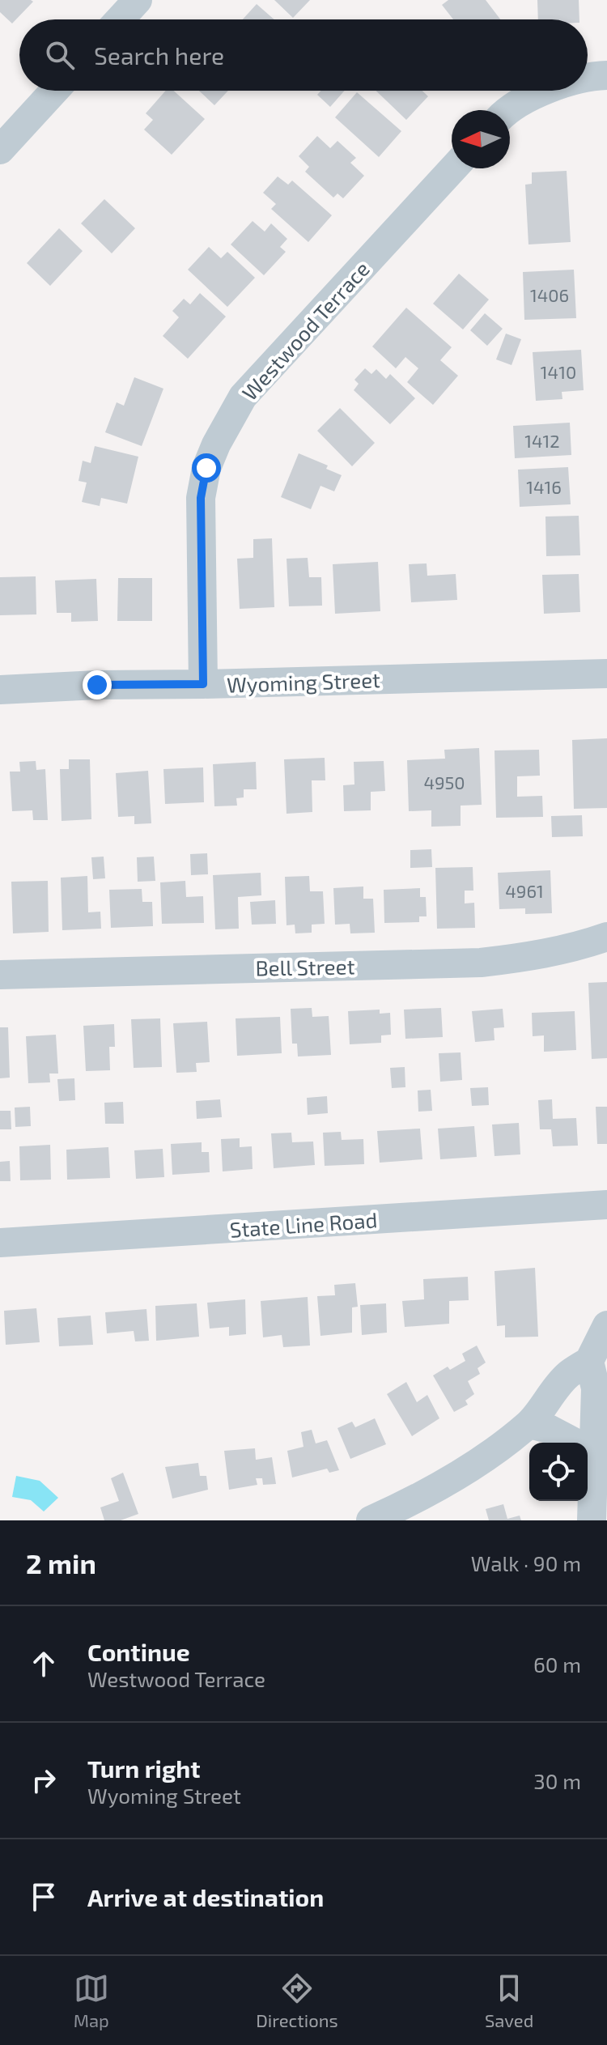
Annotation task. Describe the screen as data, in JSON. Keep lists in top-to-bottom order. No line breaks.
{"streets":{"street":["Westwood Terrace","Wyoming Street","Bell Street","State Line Road"]},"crossings":[["Westwood Terrace","Wyoming Street"]],"house_numbers":["1406","1410","1412","1416","4950","4961"],"north":"left","page":{"search":"Search here","heading":["2 min","Walk · 90 m"],"list":[["Continue","Westwood Terrace","60 m"],["Turn right","Wyoming Street","30 m"],"Arrive at destination"],"nav":["Map","Directions","Saved"]}}
